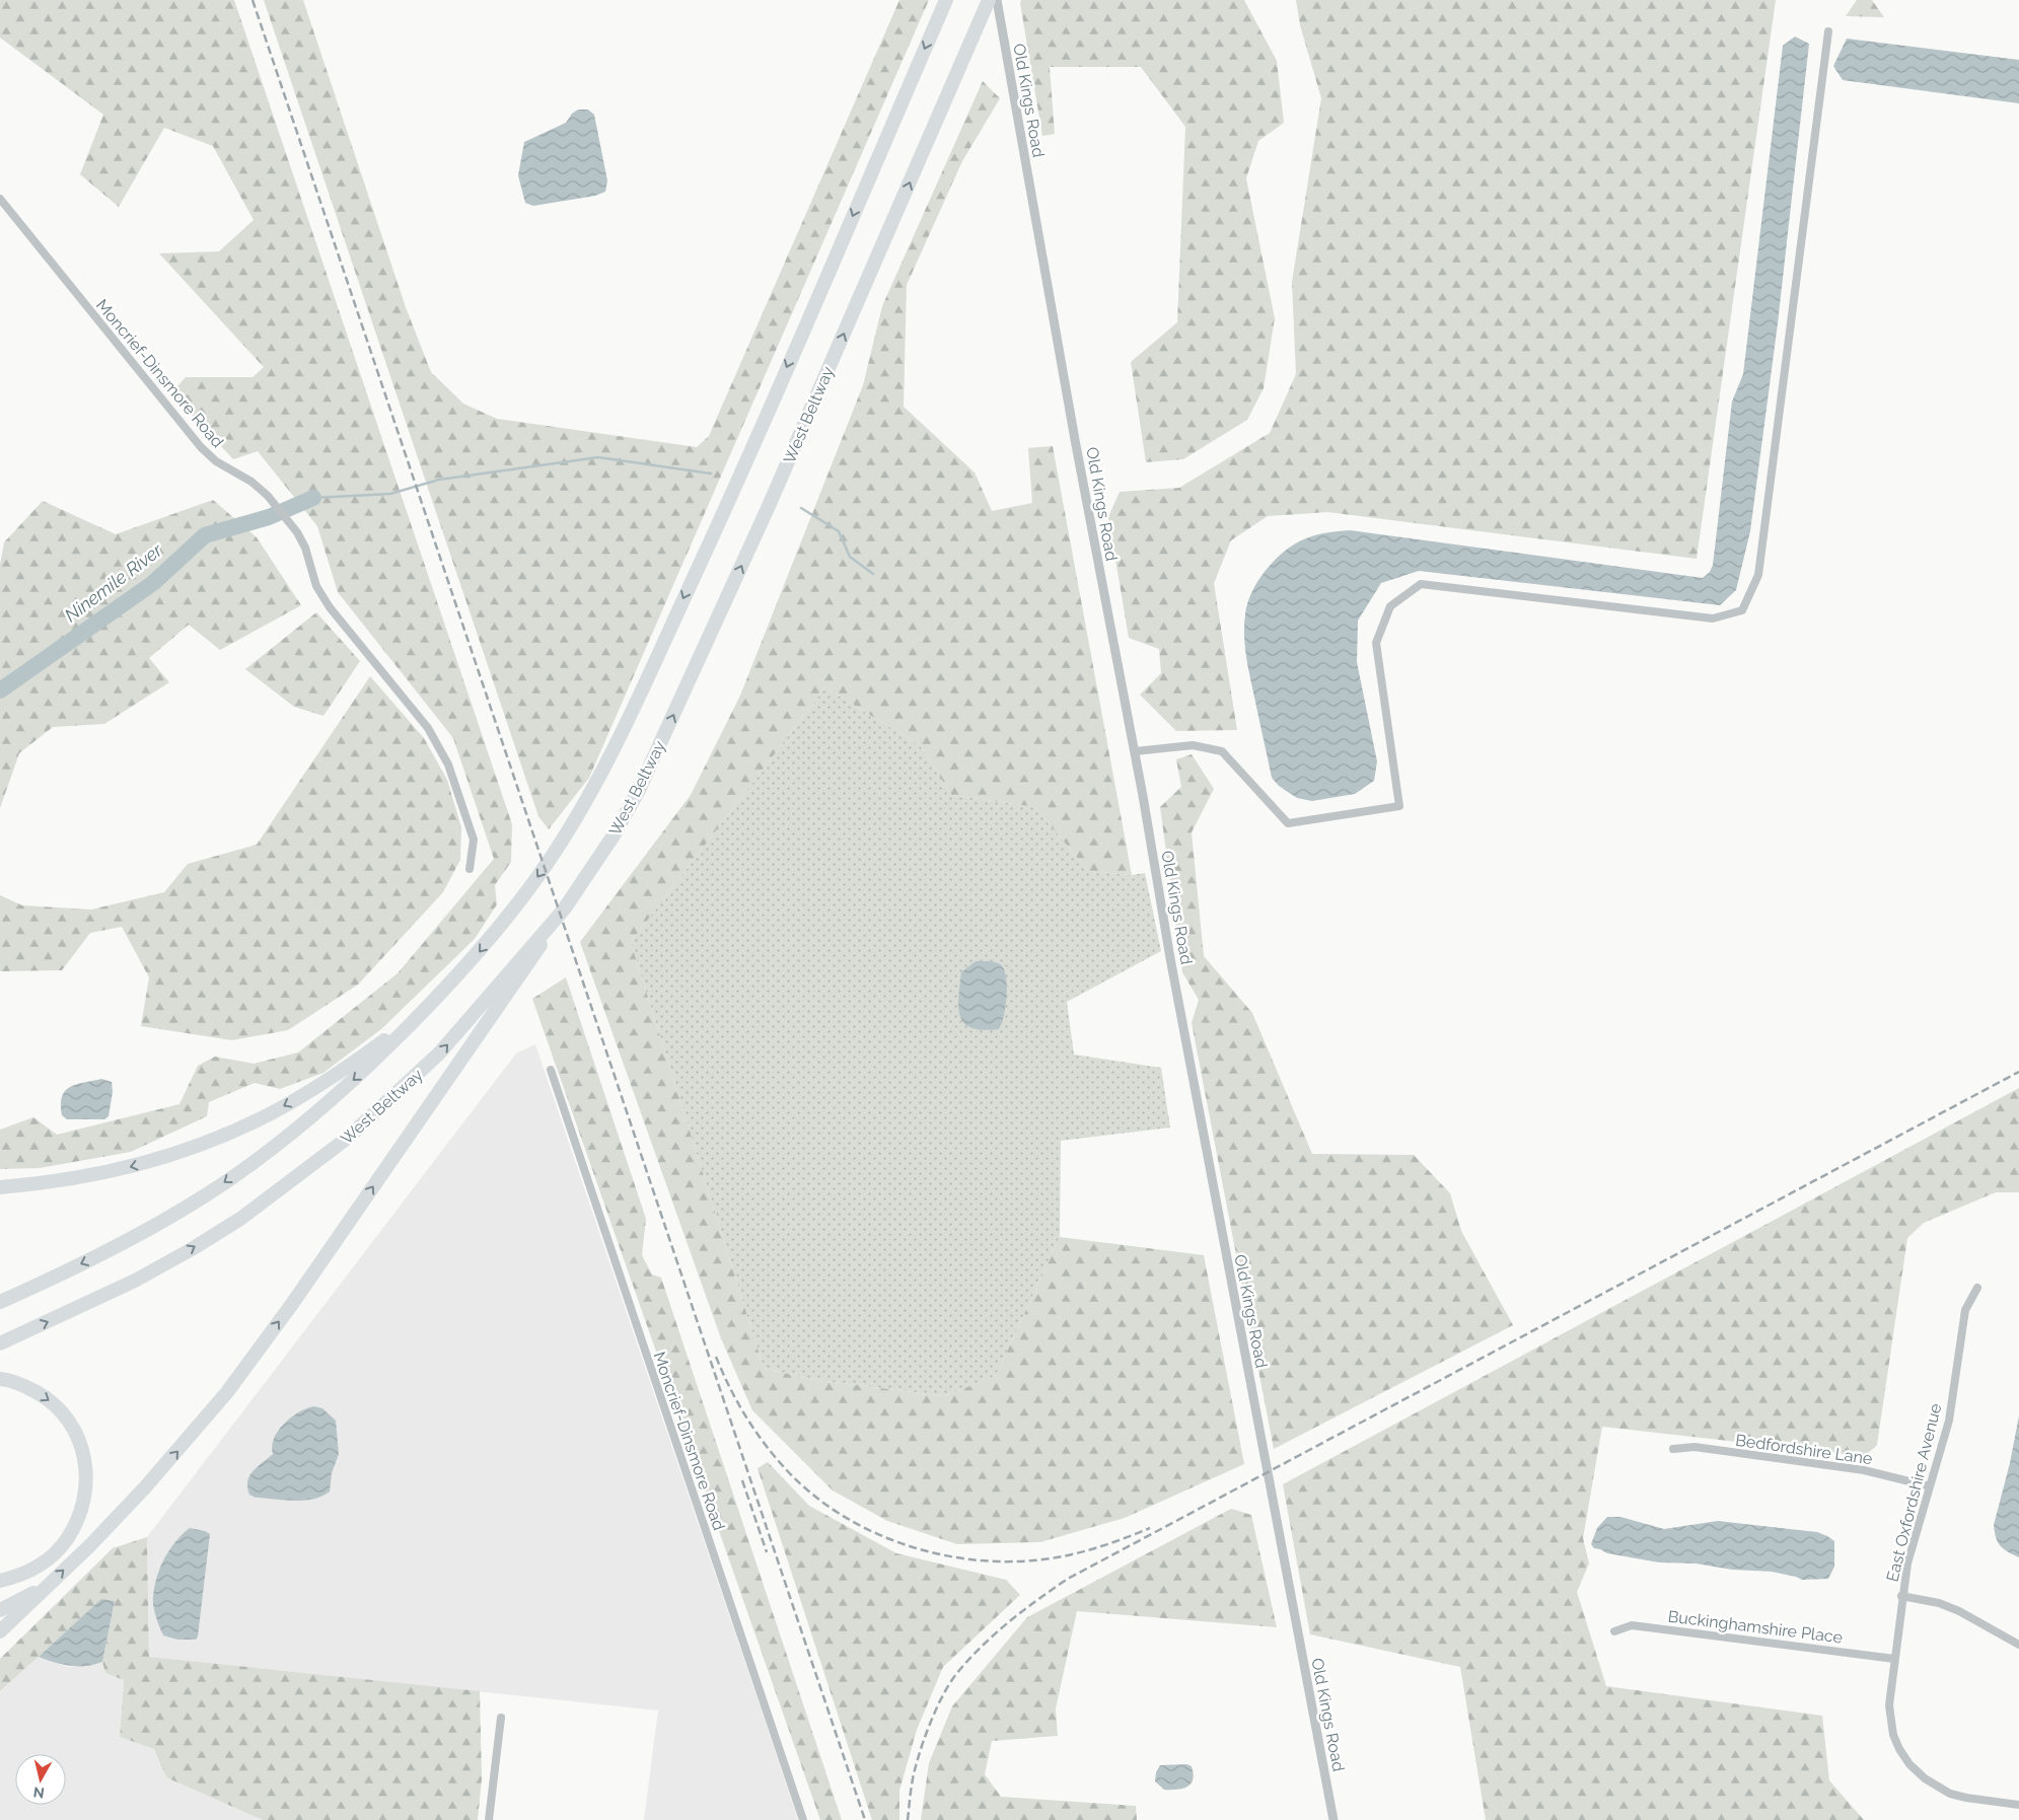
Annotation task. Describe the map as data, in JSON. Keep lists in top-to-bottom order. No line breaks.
{"streets":{"highway":["West Beltway"],"street":["Old Kings Road","Moncrief-Dinsmore Road","Bedfordshire Lane","East Oxfordshire Avenue","Buckinghamshire Place"]},"crossings":[["Bedfordshire Lane","East Oxfordshire Avenue"],["East Oxfordshire Avenue","Buckinghamshire Place"]],"water":["Ninemile River"],"north":"bottom"}
